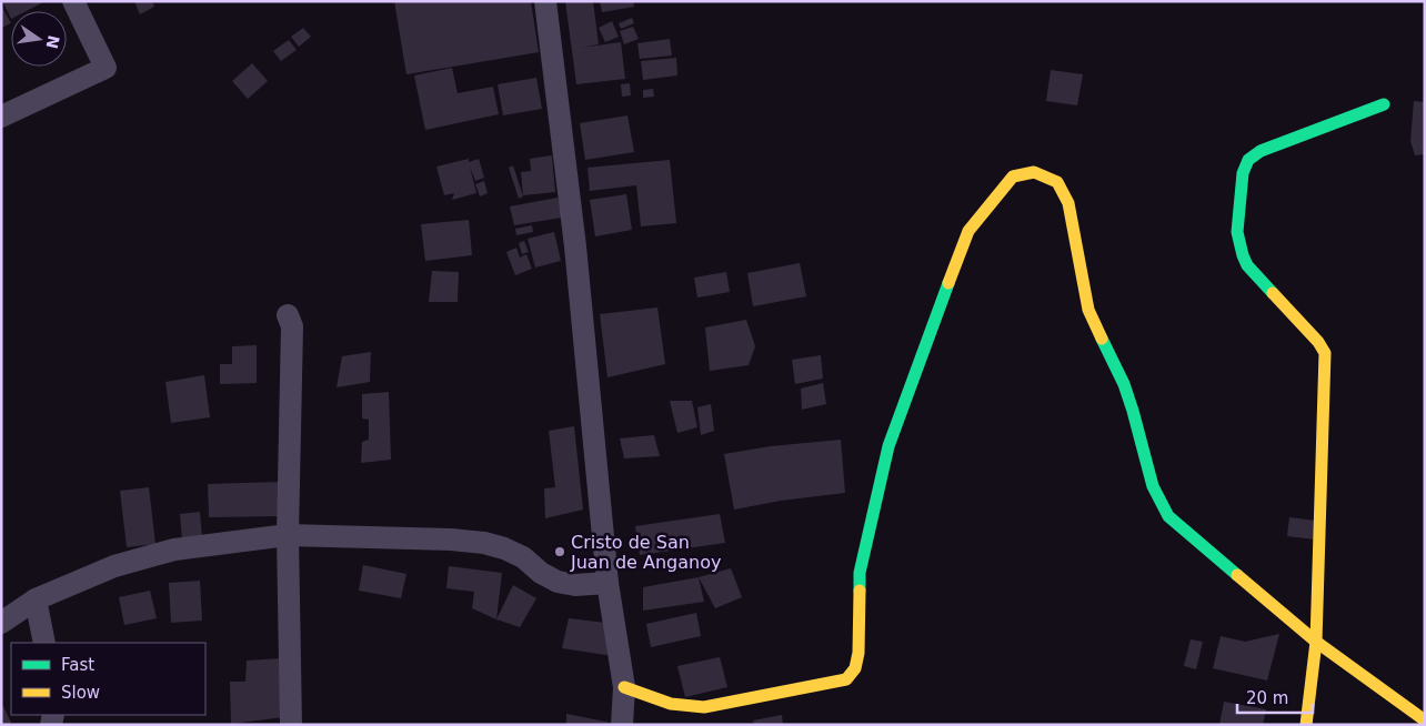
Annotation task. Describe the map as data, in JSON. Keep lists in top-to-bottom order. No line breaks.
{"places":["Cristo de San Juan de Anganoy"],"legend":["Fast","Slow"],"scale_bar":"20 m","north":"right"}
